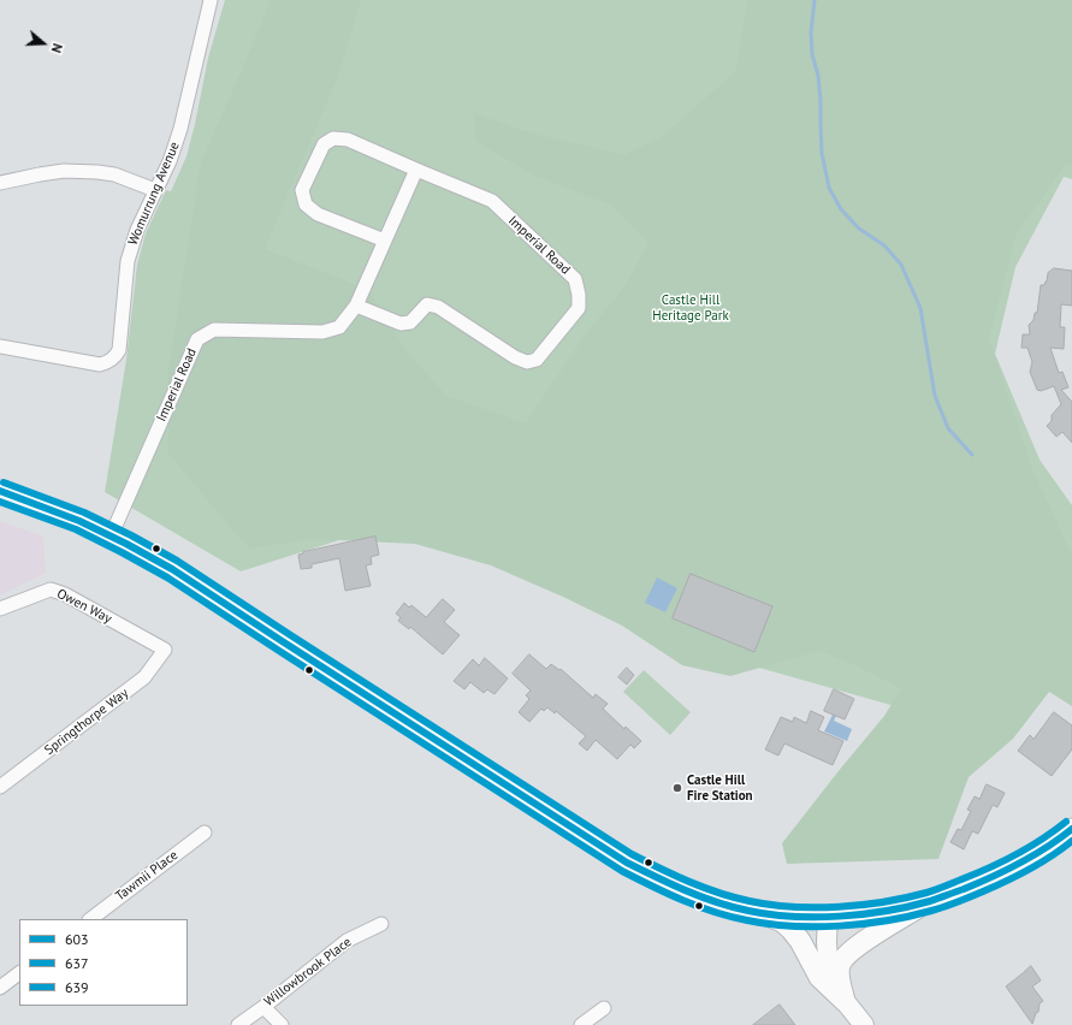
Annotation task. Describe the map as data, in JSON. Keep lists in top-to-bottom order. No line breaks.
{"streets":{"street":["Womurrung Avenue","Imperial Road","Owen Way","Springthorpe Way","Tawmii Place","Willowbrook Place"]},"crossings":[["Owen Way","Springthorpe Way"]],"parks":["Castle Hill Heritage Park"],"places":["Castle Hill Fire Station"],"lines":["transit line 639","transit line 603","transit line 637"],"legend":["603","637","639"],"north":"right"}
